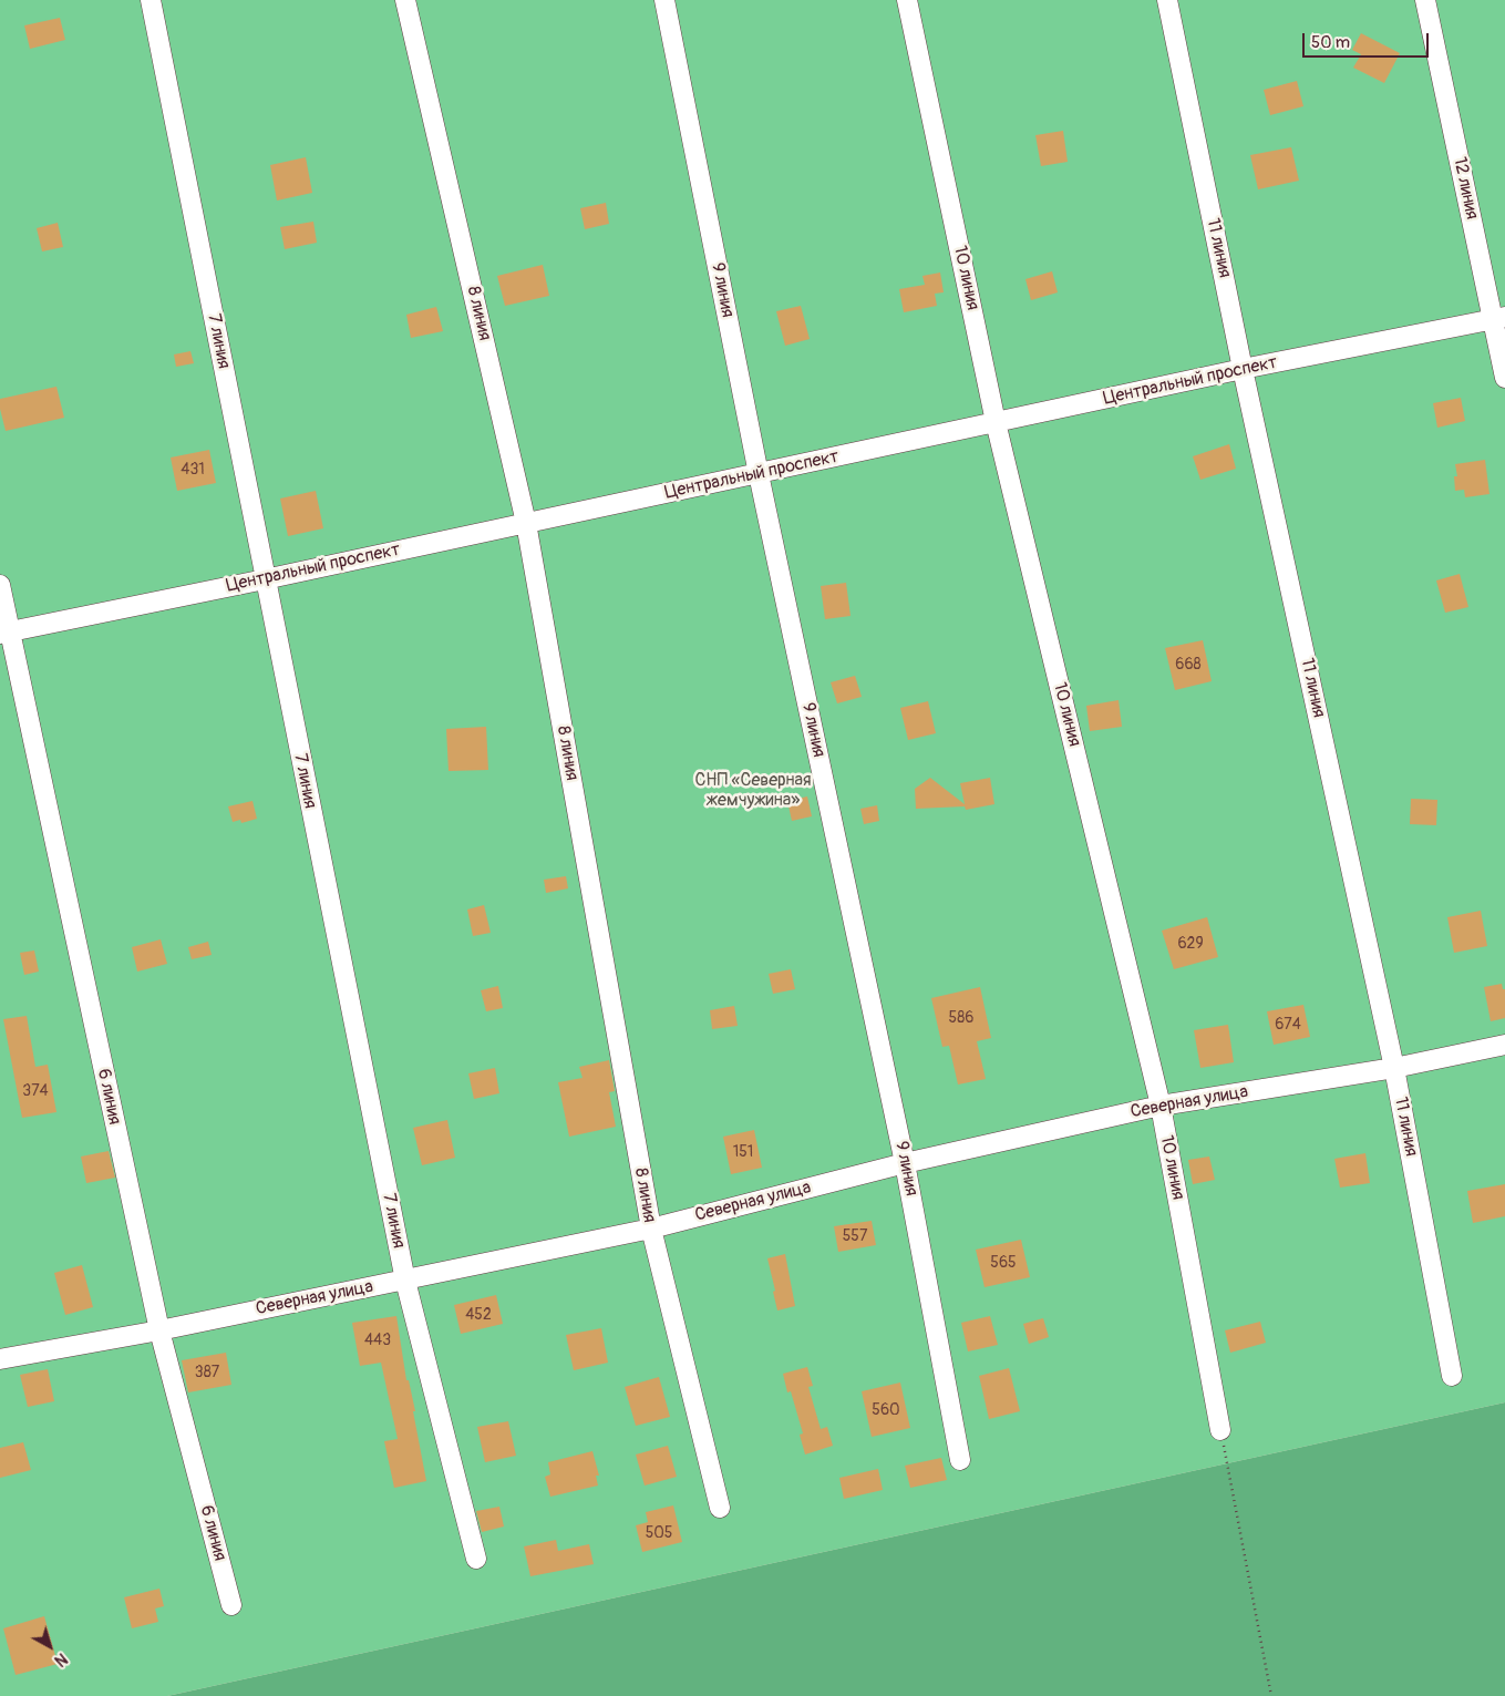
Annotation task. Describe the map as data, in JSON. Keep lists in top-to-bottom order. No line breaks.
{"streets":{"street":["12 линия","11 линия","10 линия","9 линия","8 линия","7 линия","Центральный проспект","6 линия","Северная улица"]},"crossings":[["12 линия","Центральный проспект"],["11 линия","Центральный проспект"],["11 линия","Северная улица"],["10 линия","Центральный проспект"],["10 линия","Северная улица"],["9 линия","Центральный проспект"],["9 линия","Северная улица"],["8 линия","Центральный проспект"],["8 линия","Северная улица"],["7 линия","Центральный проспект"],["7 линия","Северная улица"],["Центральный проспект","6 линия"],["6 линия","Северная улица"]],"parks":["СНП «Северная жемчужина»"],"house_numbers":["431","668","629","586","674","374","151","557","565","452","443","387","560","505"],"scale_bar":"50 m","north":"bottom right"}
